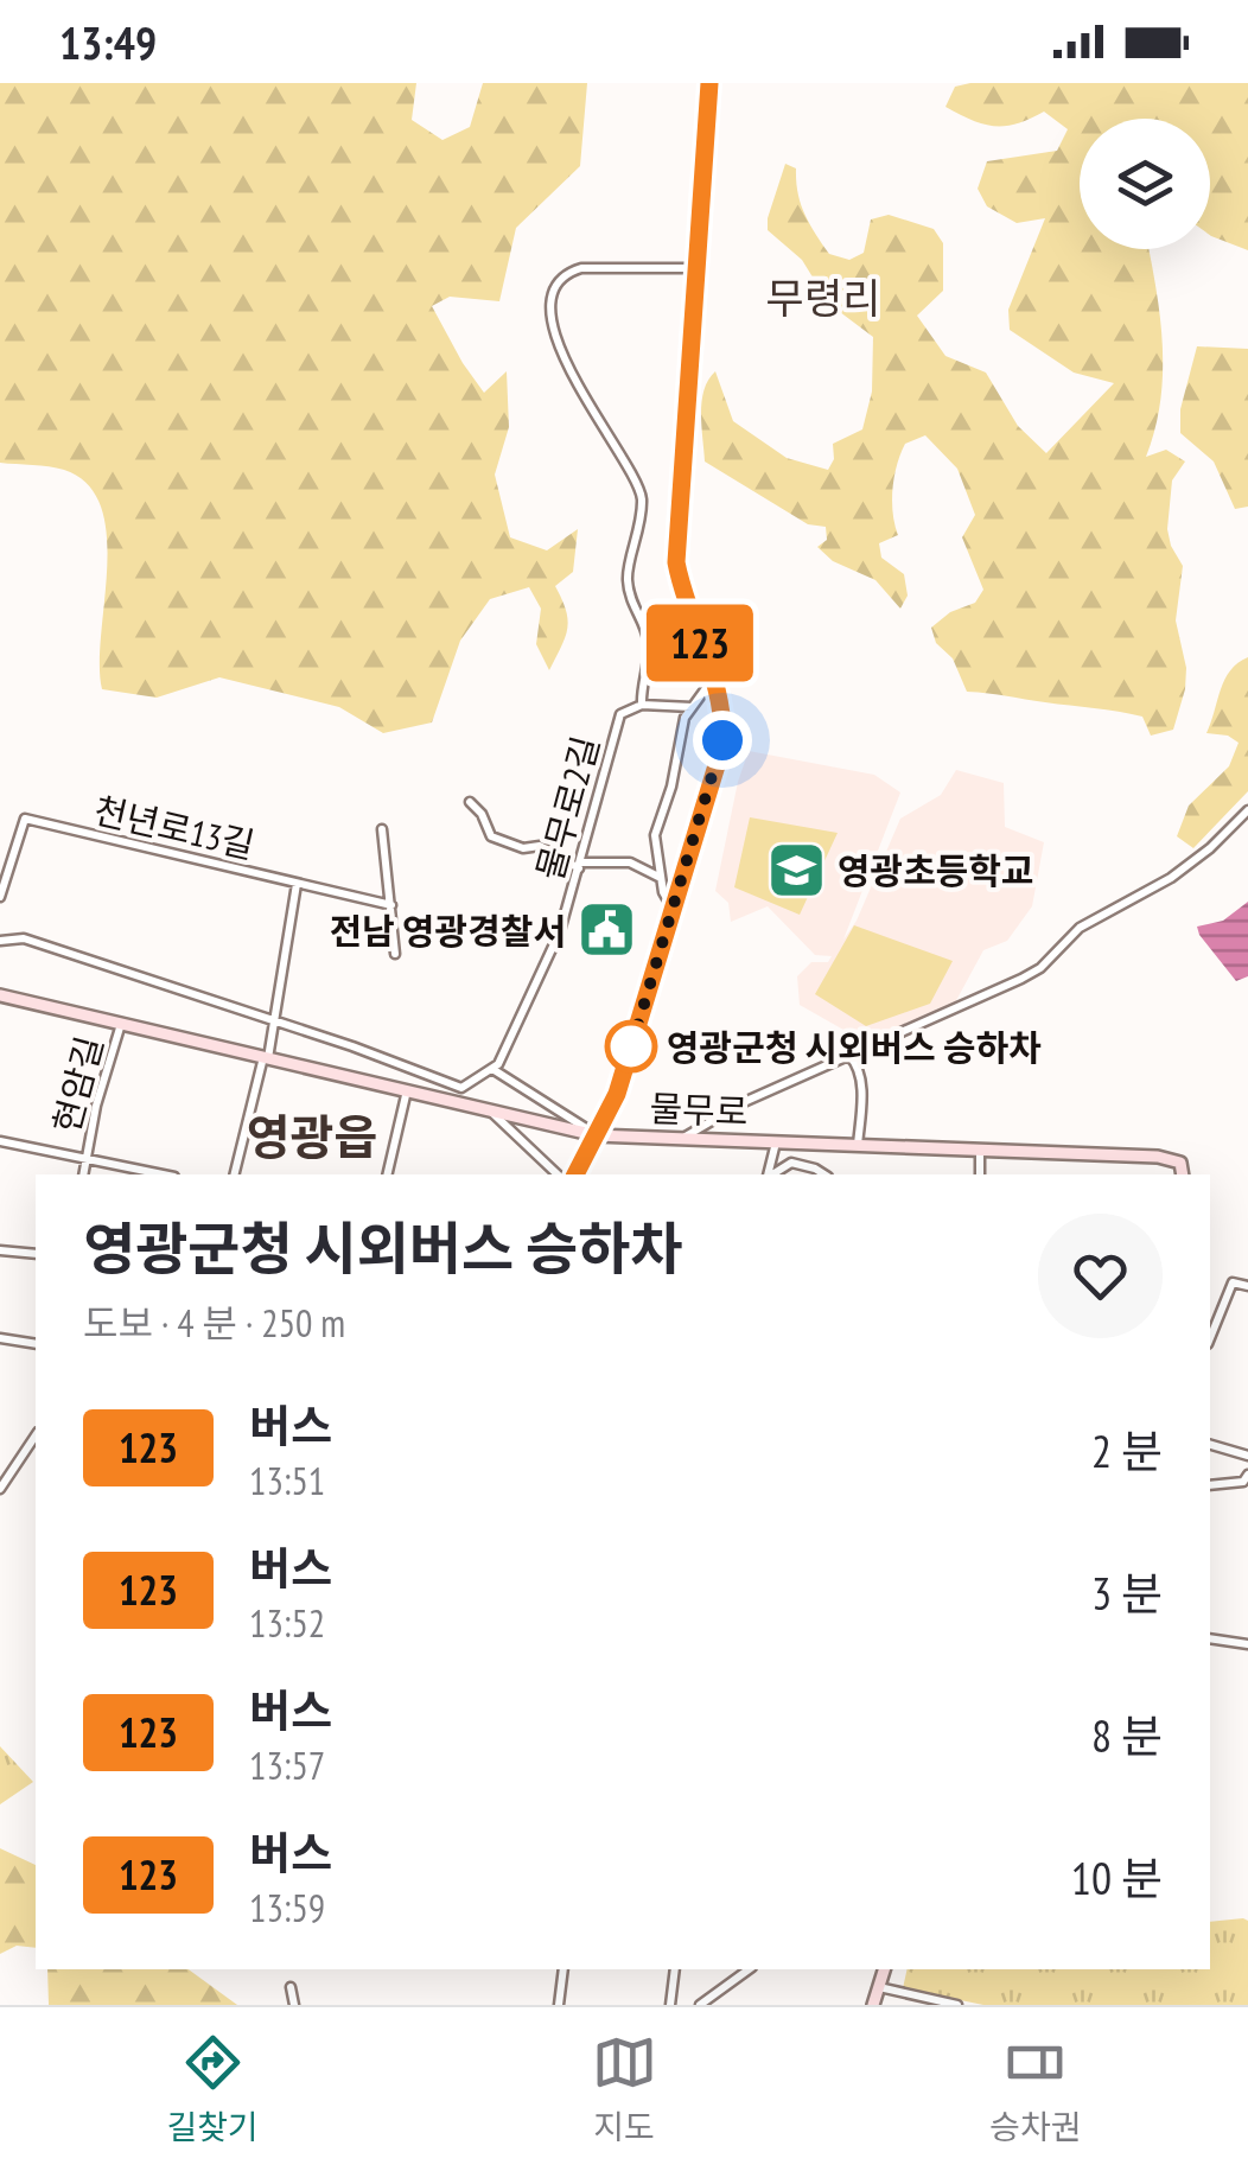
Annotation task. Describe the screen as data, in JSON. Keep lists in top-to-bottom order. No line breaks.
{"streets":{"main road":["물무로"],"street":["물무로2길","천년로13길","현암길"]},"crossings":[["현암길","물무로"]],"districts":["무령리","영광읍"],"places":{"school or university":["영광초등학교"],"public building":["전남 영광경찰서"],"other":["영광군청 시외버스 승하차"]},"lines":["bus line 123"],"page":{"status":"13:49","on_map":"123","heading":["영광군청 시외버스 승하차","도보 · 4 분 · 250 m"],"list":[{"mark":"123","name":"버스","note":"13:51","value":"2 분"},{"mark":"123","name":"버스","note":"13:52","value":"3 분"},{"mark":"123","name":"버스","note":"13:57","value":"8 분"},{"mark":"123","name":"버스","note":"13:59","value":"10 분"}],"tabs":["길찾기","지도","승차권"]}}
